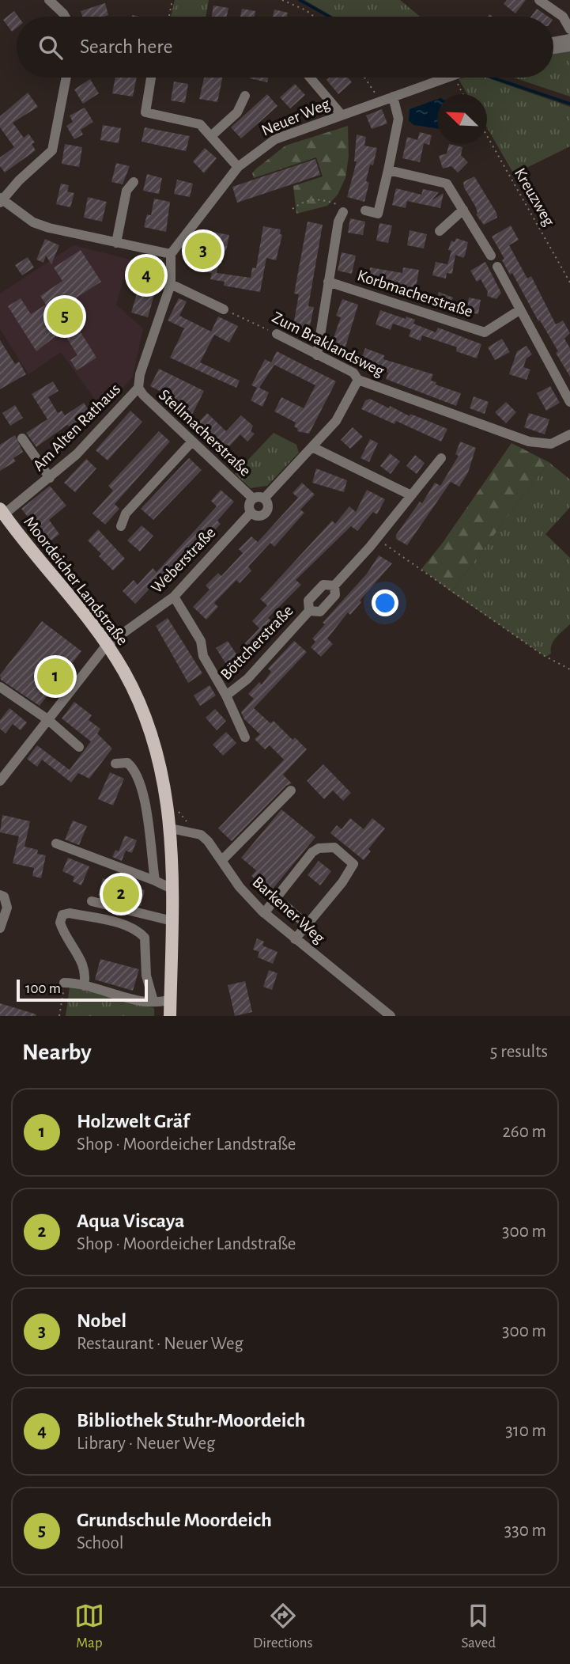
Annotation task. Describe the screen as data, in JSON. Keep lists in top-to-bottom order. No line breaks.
{"streets":{"main road":["Moordeicher Landstraße"],"street":["Neuer Weg","Korbmacherstraße","Zum Braklandsweg","Am Alten Rathaus","Stellmacherstraße","Weberstraße","Böttcherstraße","Barkener Weg"],"path":["Kreuzweg"]},"crossings":[["Am Alten Rathaus","Stellmacherstraße"],["Am Alten Rathaus","Moordeicher Landstraße"],["Stellmacherstraße","Weberstraße"],["Weberstraße","Moordeicher Landstraße"],["Weberstraße","Böttcherstraße"],["Moordeicher Landstraße","Barkener Weg"]],"scale_bar":"100 m","north":"top left","page":{"search":"Search here","pins":["3","4","5","1","2"],"scale":"100 m","heading":["Nearby","5 results"],"list":[{"mark":"1","name":"Holzwelt Gräf","note":"Shop · Moordeicher Landstraße","value":"260 m"},{"mark":"2","name":"Aqua Viscaya","note":"Shop · Moordeicher Landstraße","value":"300 m"},{"mark":"3","name":"Nobel","note":"Restaurant · Neuer Weg","value":"300 m"},{"mark":"4","name":"Bibliothek Stuhr-Moordeich","note":"Library · Neuer Weg","value":"310 m"},{"mark":"5","name":"Grundschule Moordeich","note":"School","value":"330 m"}],"nav":["Map","Directions","Saved"]}}
